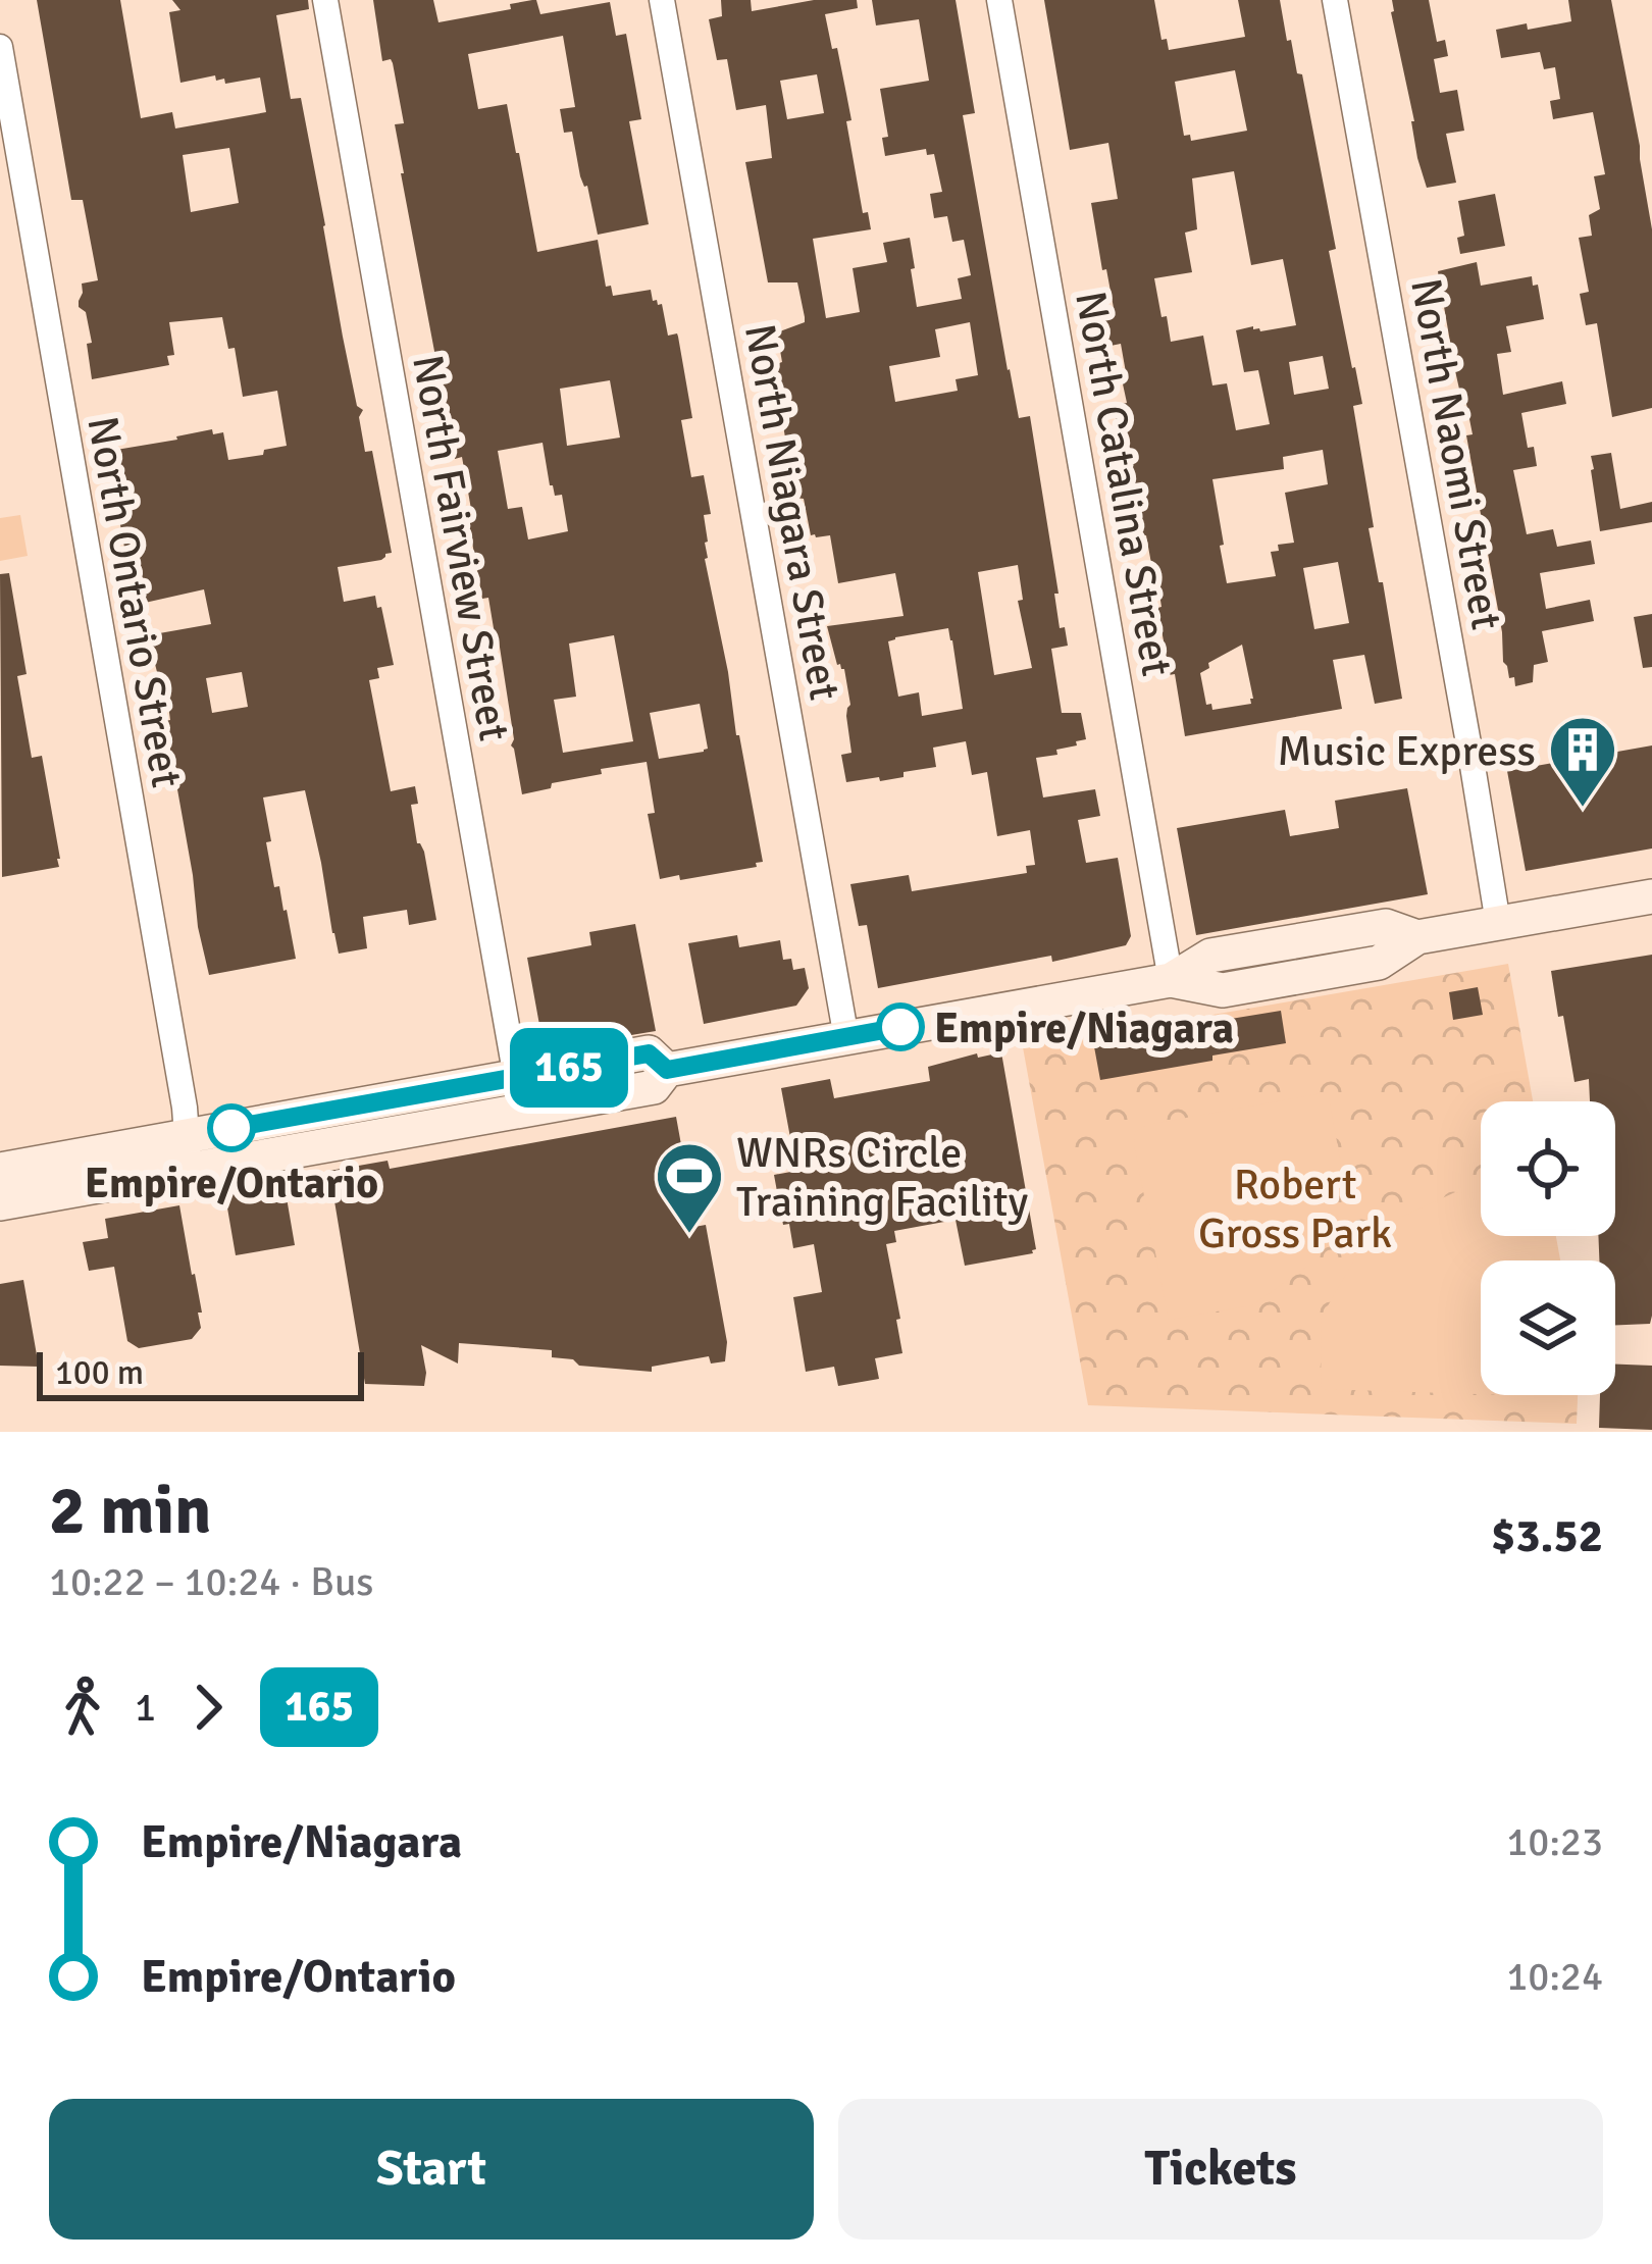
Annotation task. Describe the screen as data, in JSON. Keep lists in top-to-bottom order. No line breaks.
{"streets":{"street":["North Naomi Street","North Catalina Street","North Niagara Street","North Fairview Street","North Ontario Street"]},"parks":["Robert Gross Park"],"places":{"building":["Music Express"],"other":["Empire/Niagara","Empire/Ontario"],"sports":["WNRs Circle Training Facility"]},"lines":["bus line 165"],"scale_bar":"100 m","page":{"on_map":"165","scale":"100 m","heading":["2 min","10:22 – 10:24 · Bus","$3.52"],"legs":["1","165"],"list":[{"name":"Empire/Niagara","value":"10:23"},{"name":"Empire/Ontario","value":"10:24"}],"buttons":["Start","Tickets"]}}
